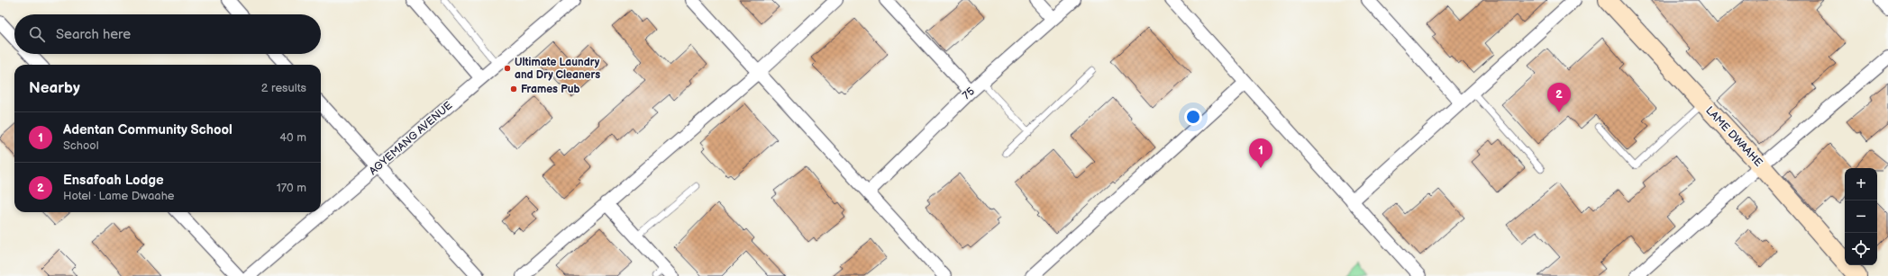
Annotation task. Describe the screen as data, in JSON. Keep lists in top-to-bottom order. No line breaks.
{"streets":{"street":["75","LAME DWAAHE","AGYEMANG AVENUE"]},"places":["Ultimate Laundry and Dry Cleaners","Frames Pub"],"page":{"search":"Search here","heading":["Nearby","2 results"],"pins":["2","1"],"list":[{"mark":"1","name":"Adentan Community School","note":"School","value":"40 m"},{"mark":"2","name":"Ensafoah Lodge","note":"Hotel · Lame Dwaahe","value":"170 m"}],"map_buttons":["+","−"]}}
